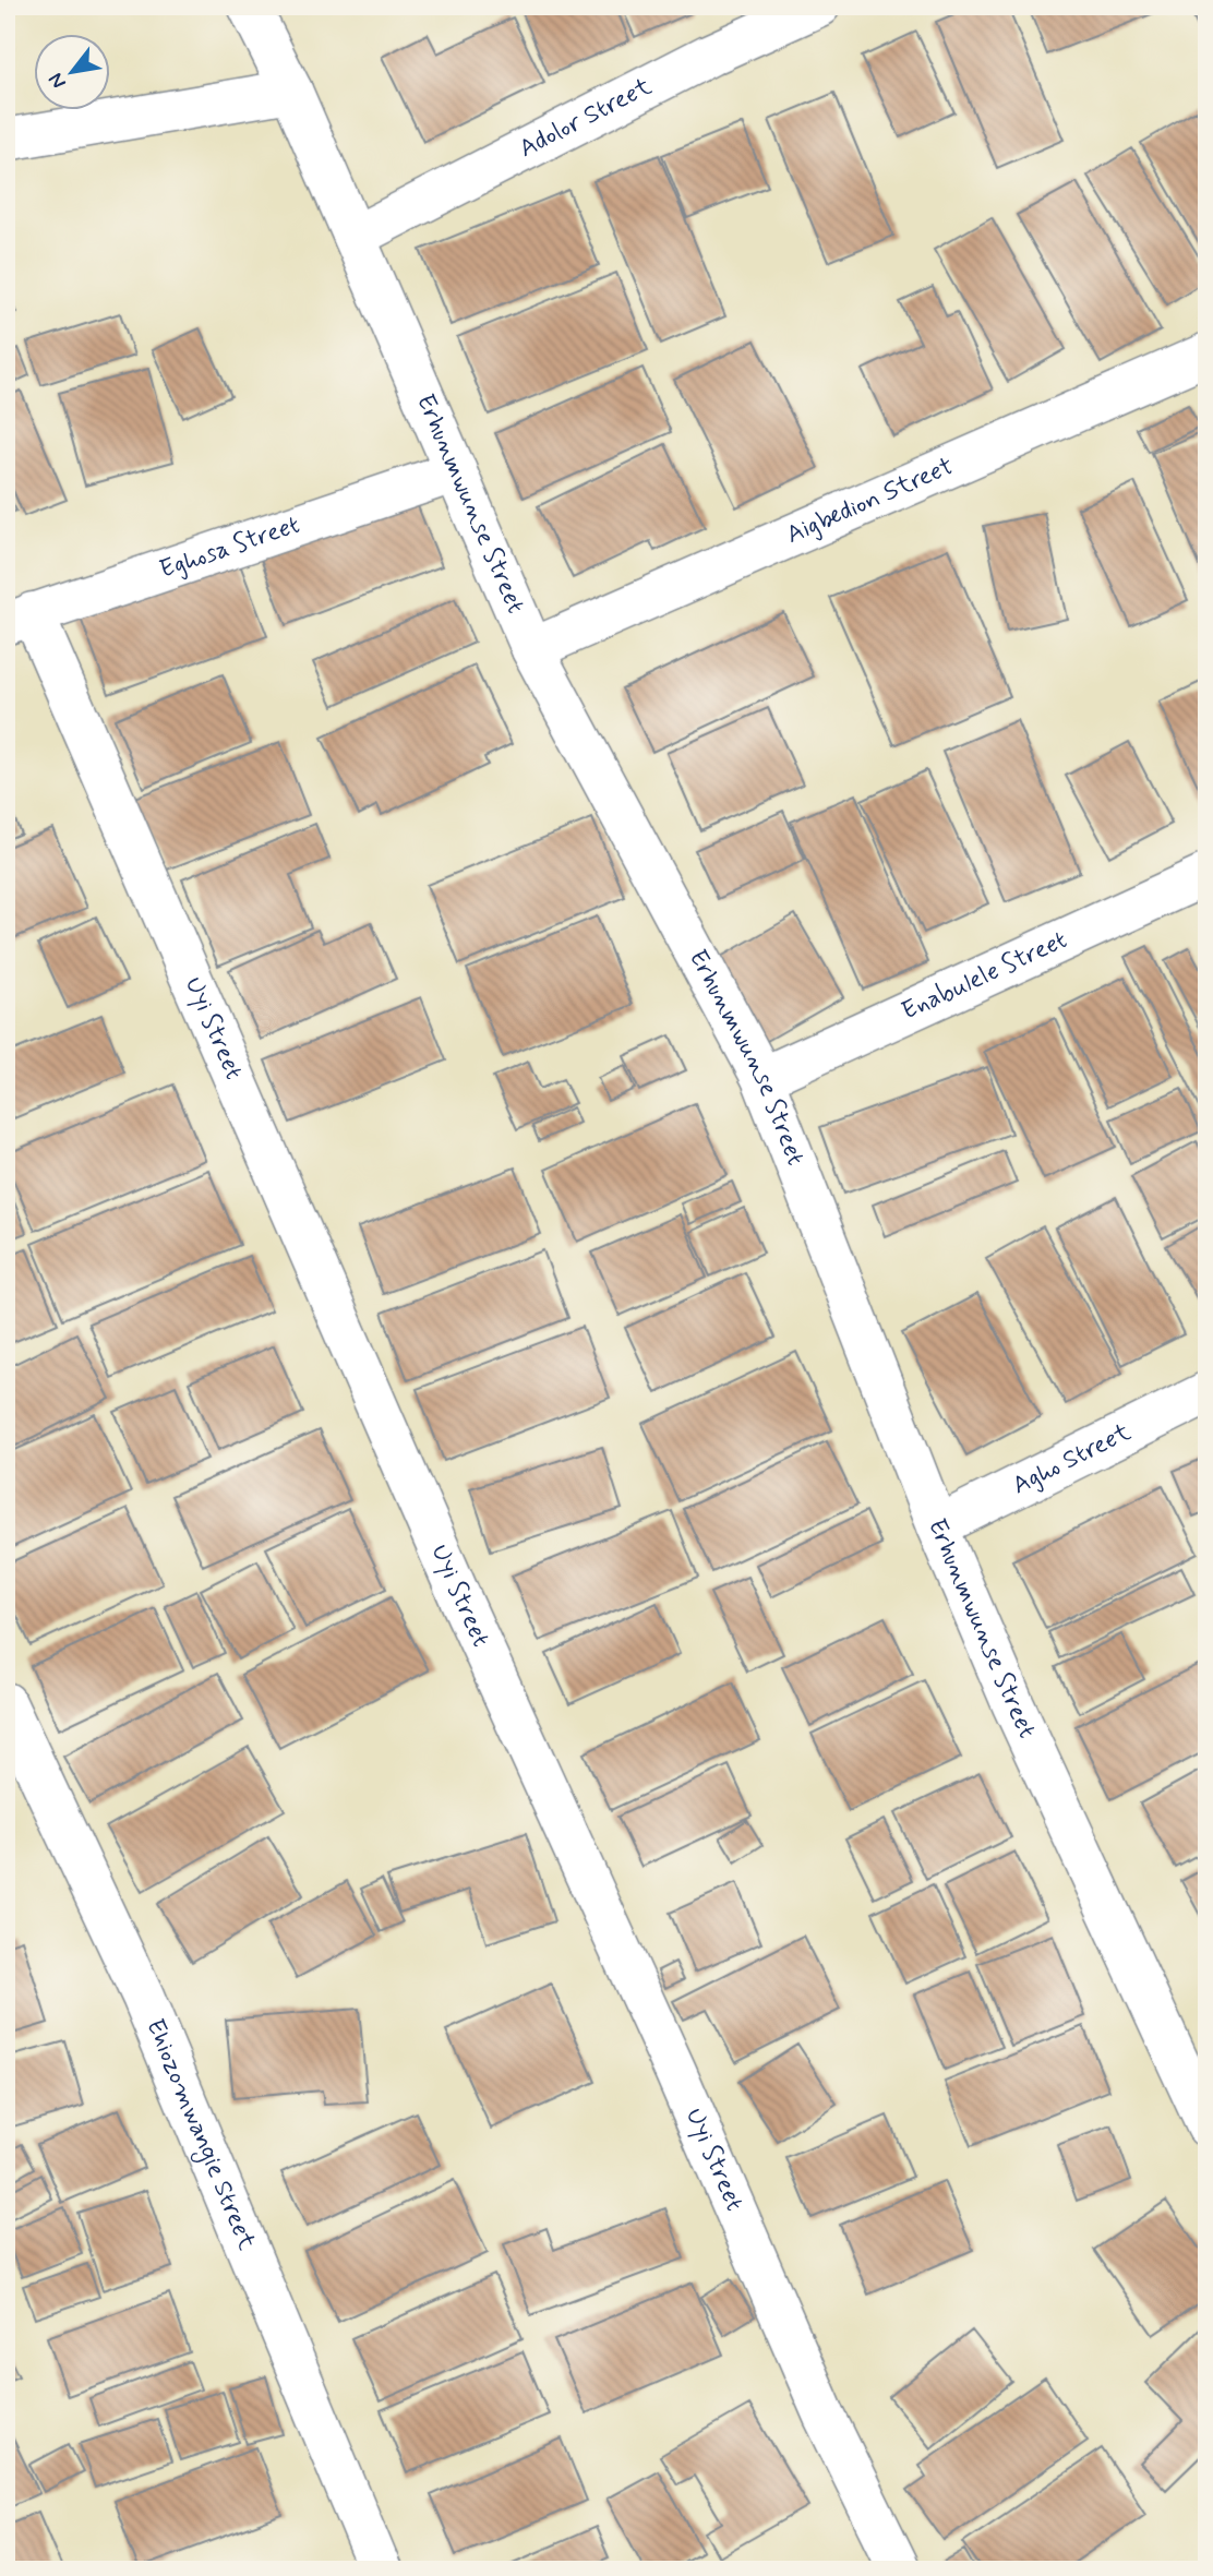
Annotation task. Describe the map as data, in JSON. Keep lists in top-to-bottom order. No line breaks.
{"streets":{"street":["Adolor Street","Aigbedion Street","Erhunmwunse Street","Eghosa Street","Enabulele Street","Uyi Street","Agho Street","Ehiozomwangie Street"]},"crossings":[["Adolor Street","Erhunmwunse Street"],["Aigbedion Street","Erhunmwunse Street"],["Erhunmwunse Street","Eghosa Street"],["Erhunmwunse Street","Enabulele Street"],["Erhunmwunse Street","Agho Street"],["Eghosa Street","Uyi Street"]],"north":"bottom left"}
